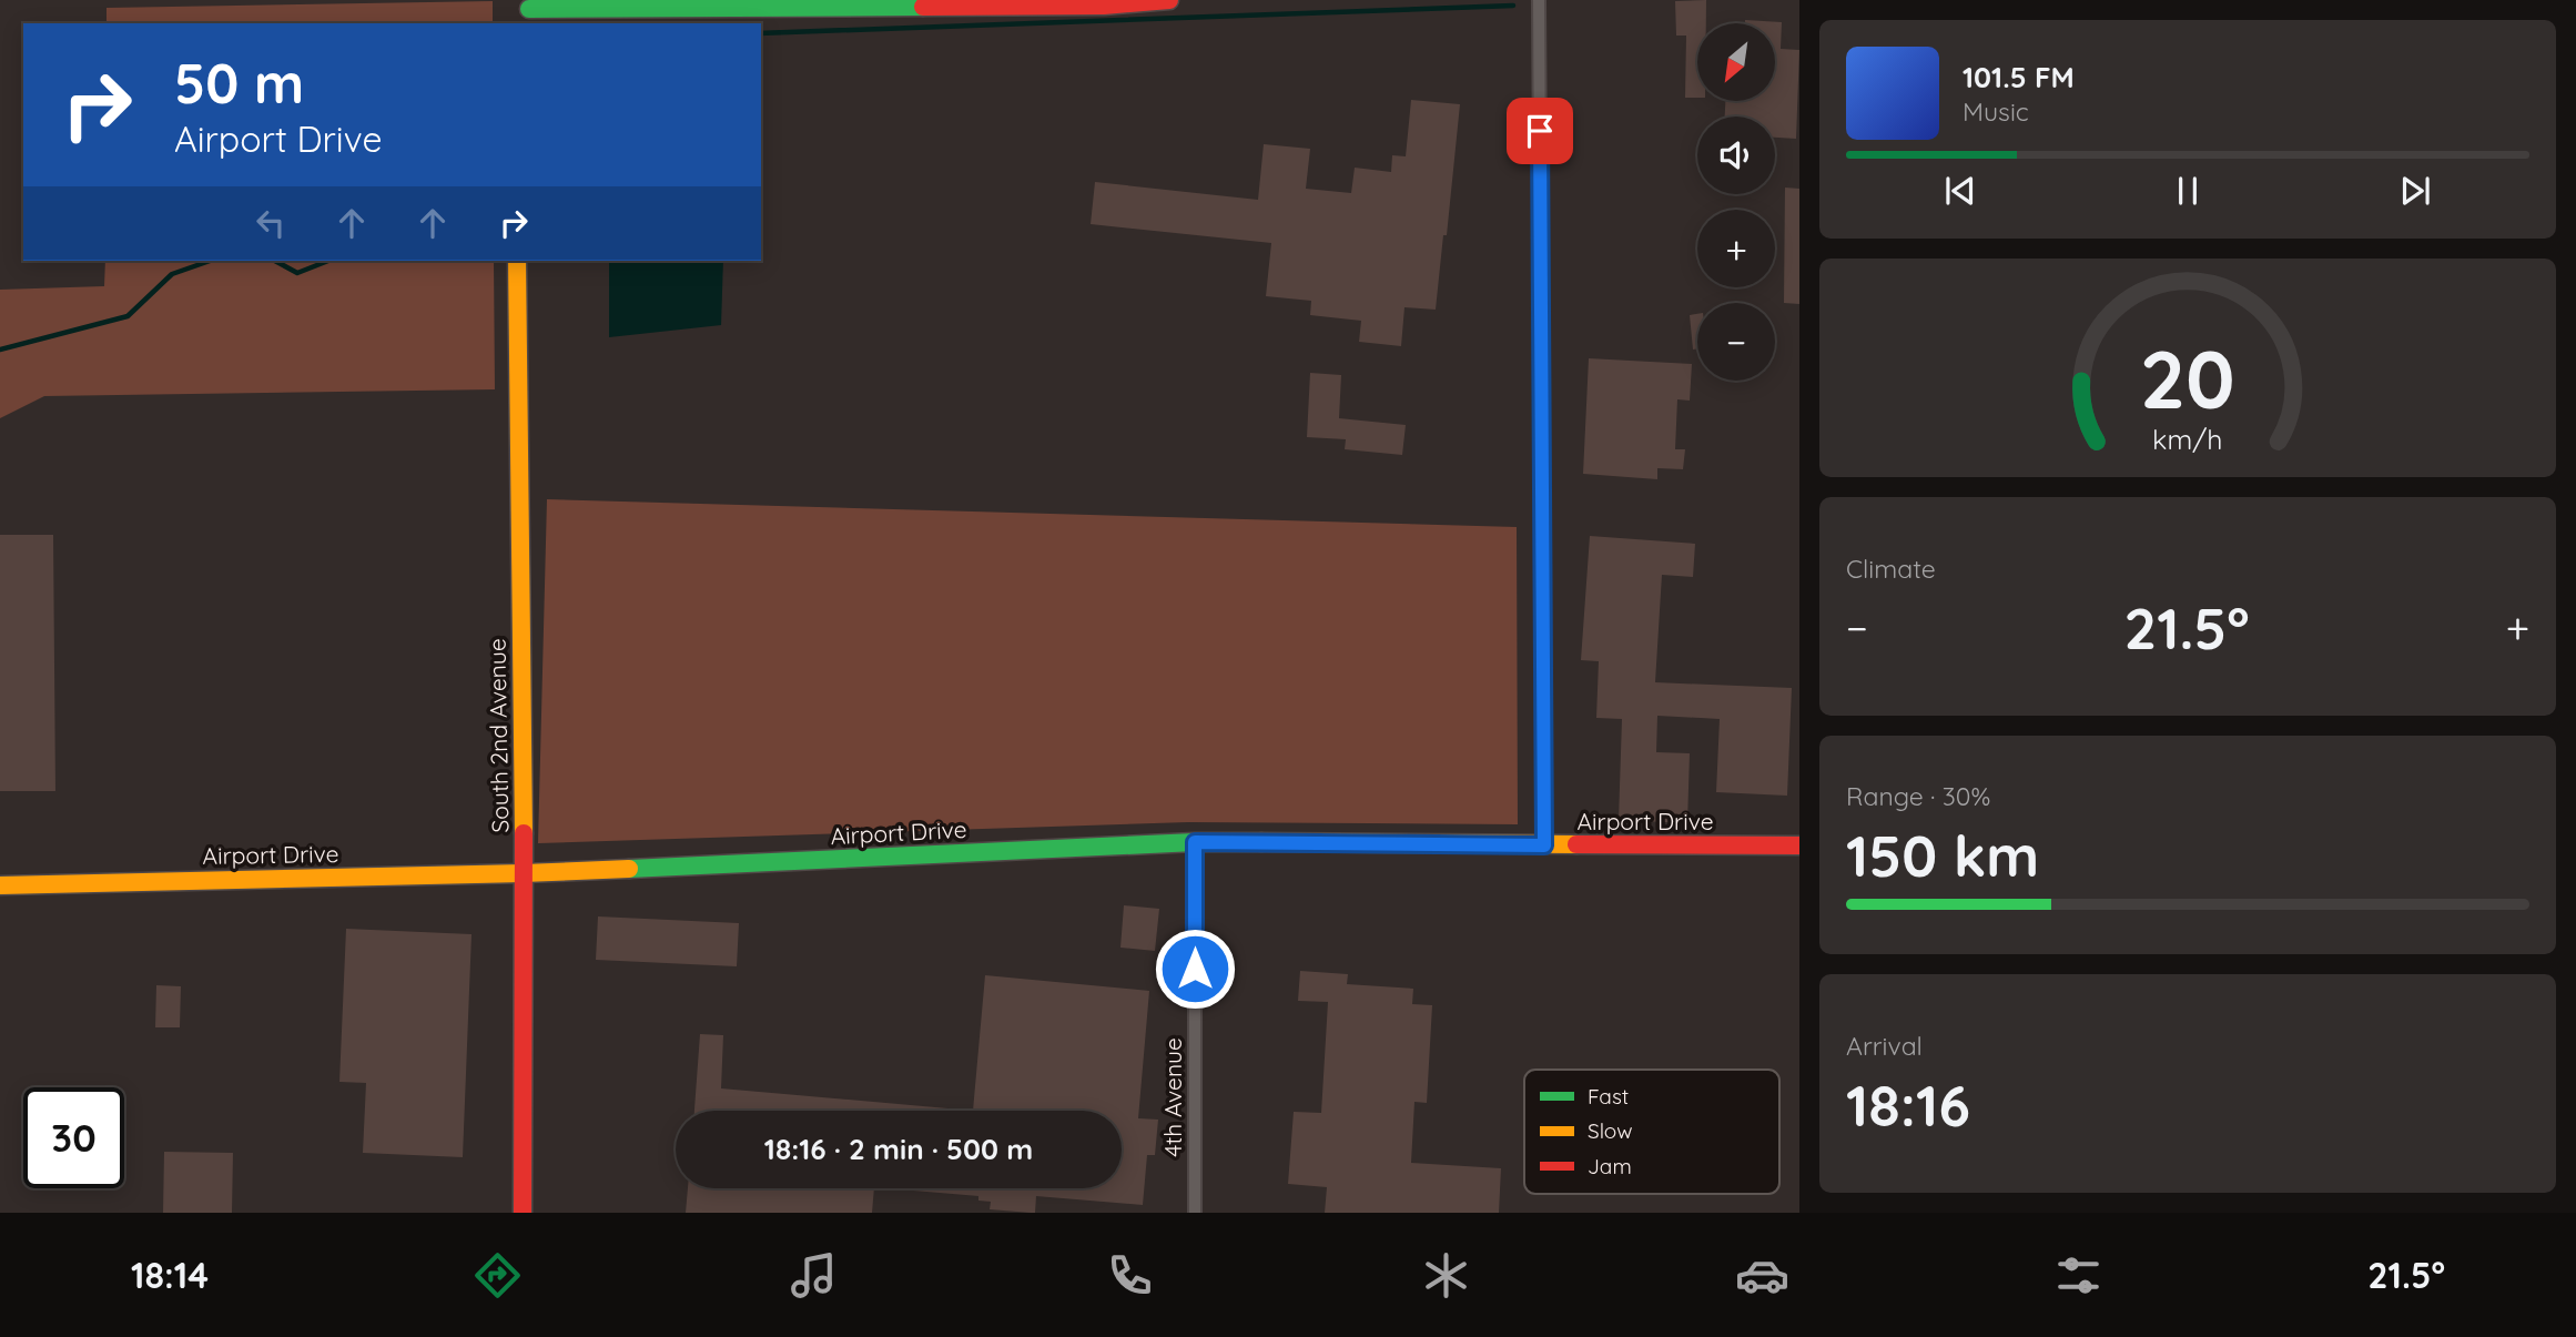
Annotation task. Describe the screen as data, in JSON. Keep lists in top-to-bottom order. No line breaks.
{"streets":{"street":["South 2nd Avenue","Airport Drive","4th Avenue"]},"crossings":[["South 2nd Avenue","Airport Drive"],["Airport Drive","4th Avenue"]],"legend":["Fast","Slow","Jam"],"north":"bottom left","page":{"map_buttons":["+","−"],"turn":["50 m","Airport Drive"],"song":["101.5 FM","Music"],"tile":["Climate",["Range · 30%","150 km"],["Arrival","18:16"]],"heat":["−","21.5°","+"],"limit":"30","trip":"18:16 · 2 min · 500 m","tabs":["18:14","21.5°"],"gauge":["20","km/h"]}}
